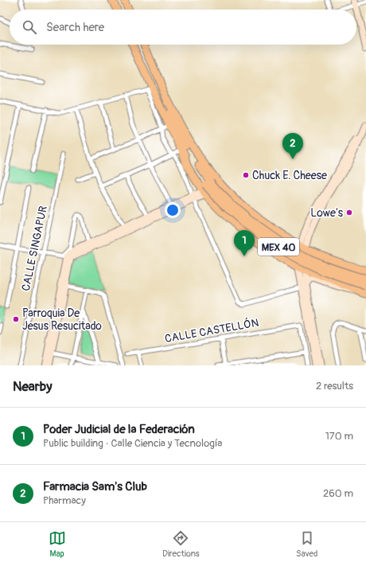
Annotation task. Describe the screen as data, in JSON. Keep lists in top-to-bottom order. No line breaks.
{"streets":{"highway":["MEX 40"],"street":["CALLE SINGAPUR","CALLE CASTELLÓN"]},"places":["Chuck E. Cheese","Lowe's","Parroquia De Jesus Resucitado"],"page":{"search":"Search here","pins":["2","1"],"heading":["Nearby","2 results"],"list":[{"mark":"1","name":"Poder Judicial de la Federación","note":"Public building · Calle Ciencia y Tecnología","value":"170 m"},{"mark":"2","name":"Farmacia Sam's Club","note":"Pharmacy","value":"260 m"}],"nav":["Map","Directions","Saved"]}}
